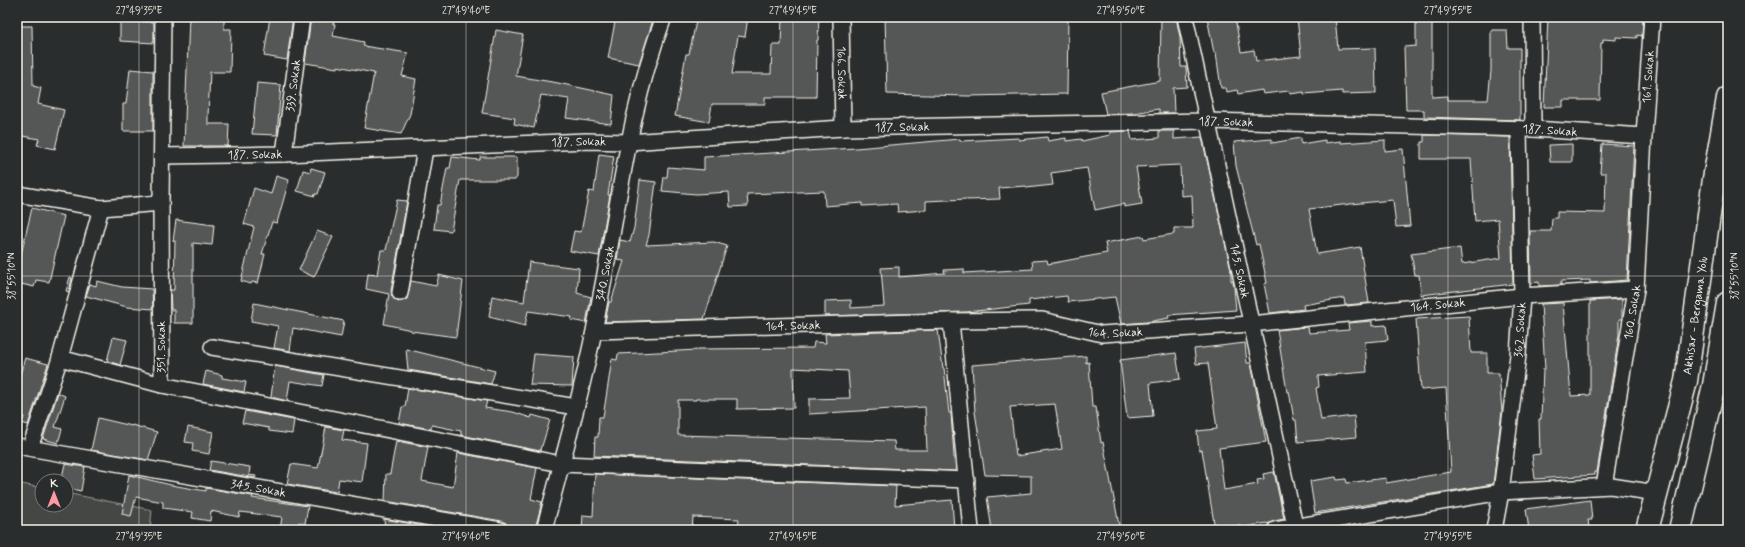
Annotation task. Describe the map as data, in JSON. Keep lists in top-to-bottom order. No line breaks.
{"streets":{"main road":["Akhisar - Bergama Yolu"],"street":["166. Sokak","161. Sokak","339. Sokak","187. Sokak","145. Sokak","340. Sokak","164. Sokak","160. Sokak","362. Sokak","351. Sokak","345. Sokak"]},"crossings":[["166. Sokak","187. Sokak"],["161. Sokak","187. Sokak"],["161. Sokak","160. Sokak"],["339. Sokak","187. Sokak"],["187. Sokak","145. Sokak"],["187. Sokak","340. Sokak"],["187. Sokak","160. Sokak"],["187. Sokak","362. Sokak"],["187. Sokak","351. Sokak"],["145. Sokak","164. Sokak"],["340. Sokak","164. Sokak"],["164. Sokak","160. Sokak"],["164. Sokak","362. Sokak"]],"north":"top","coordinates":["27°49'35\"E","27°49'40\"E","27°49'45\"E","27°49'50\"E","27°49'55\"E","38°55'10\"N"]}
